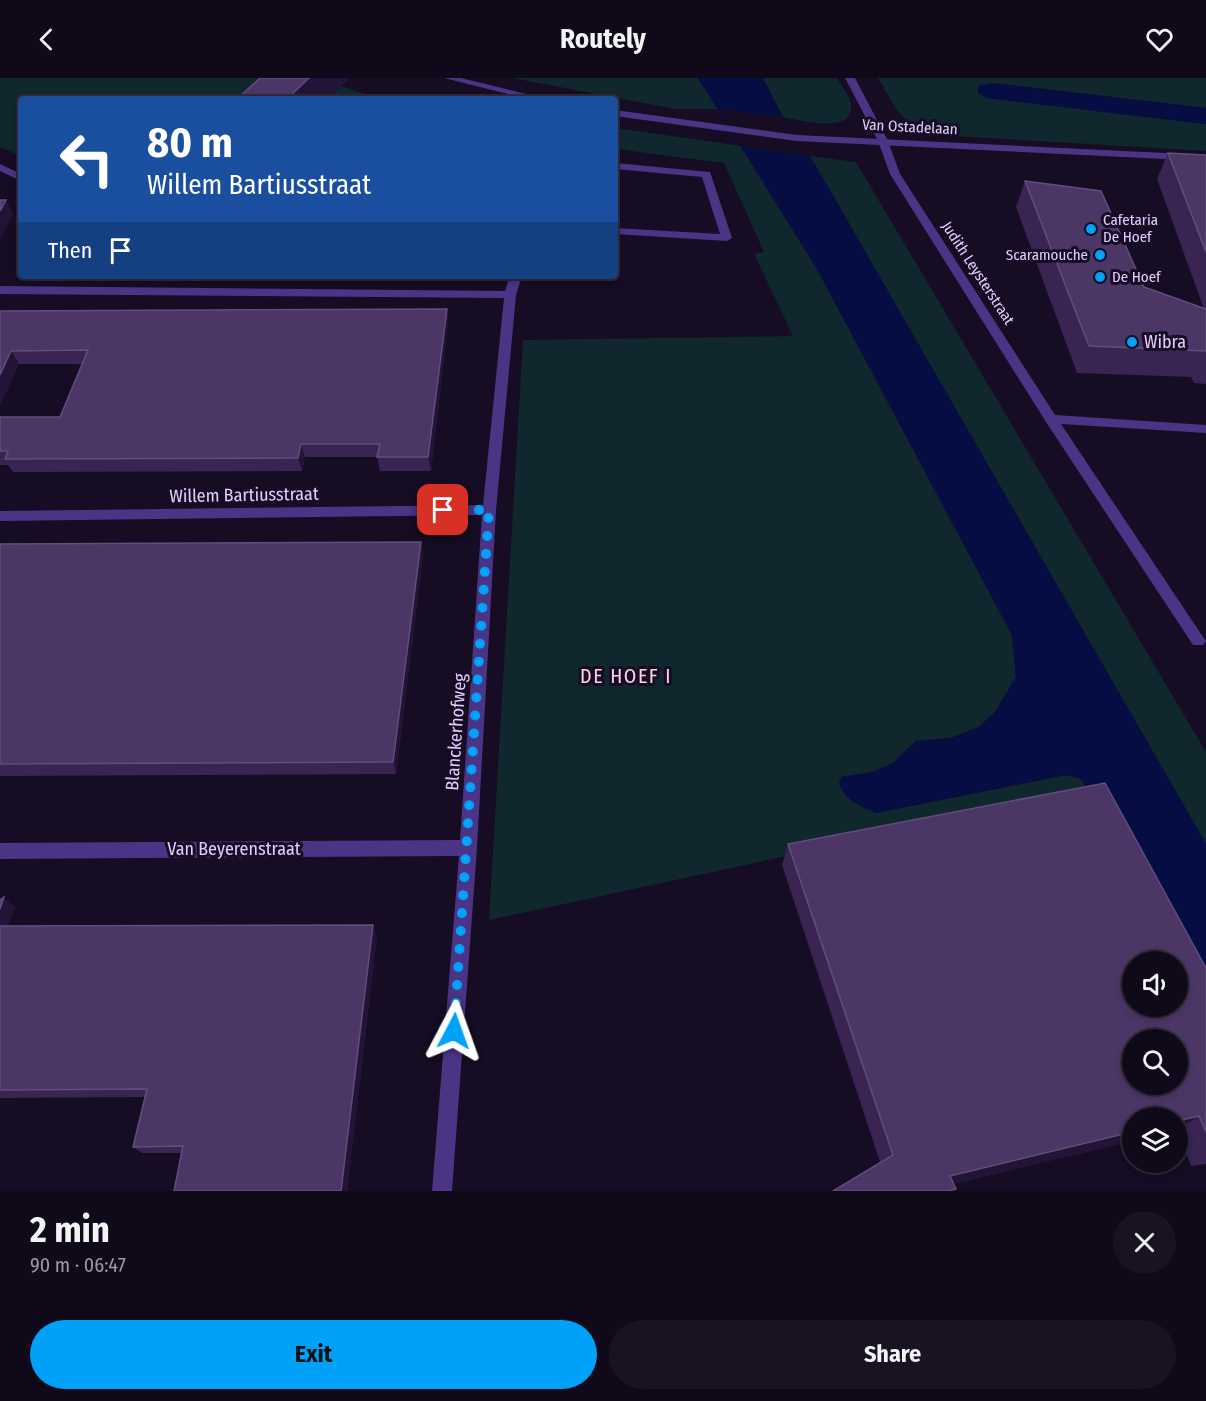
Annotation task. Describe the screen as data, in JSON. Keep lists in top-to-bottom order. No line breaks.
{"streets":{"street":["Van Ostadelaan","Judith Leysterstraat","Willem Bartiusstraat","Blanckerhofweg","Van Beyerenstraat"]},"crossings":[["Van Ostadelaan","Judith Leysterstraat"],["Willem Bartiusstraat","Blanckerhofweg"],["Blanckerhofweg","Van Beyerenstraat"]],"districts":["DE HOEF I"],"places":["Cafetaria De Hoef","Scaramouche","De Hoef","Wibra"],"page":{"header":"Routely","turn":["80 m","Willem Bartiusstraat"],"then":"Then","heading":["2 min","90 m · 06:47"],"buttons":["Exit","Share"]}}
